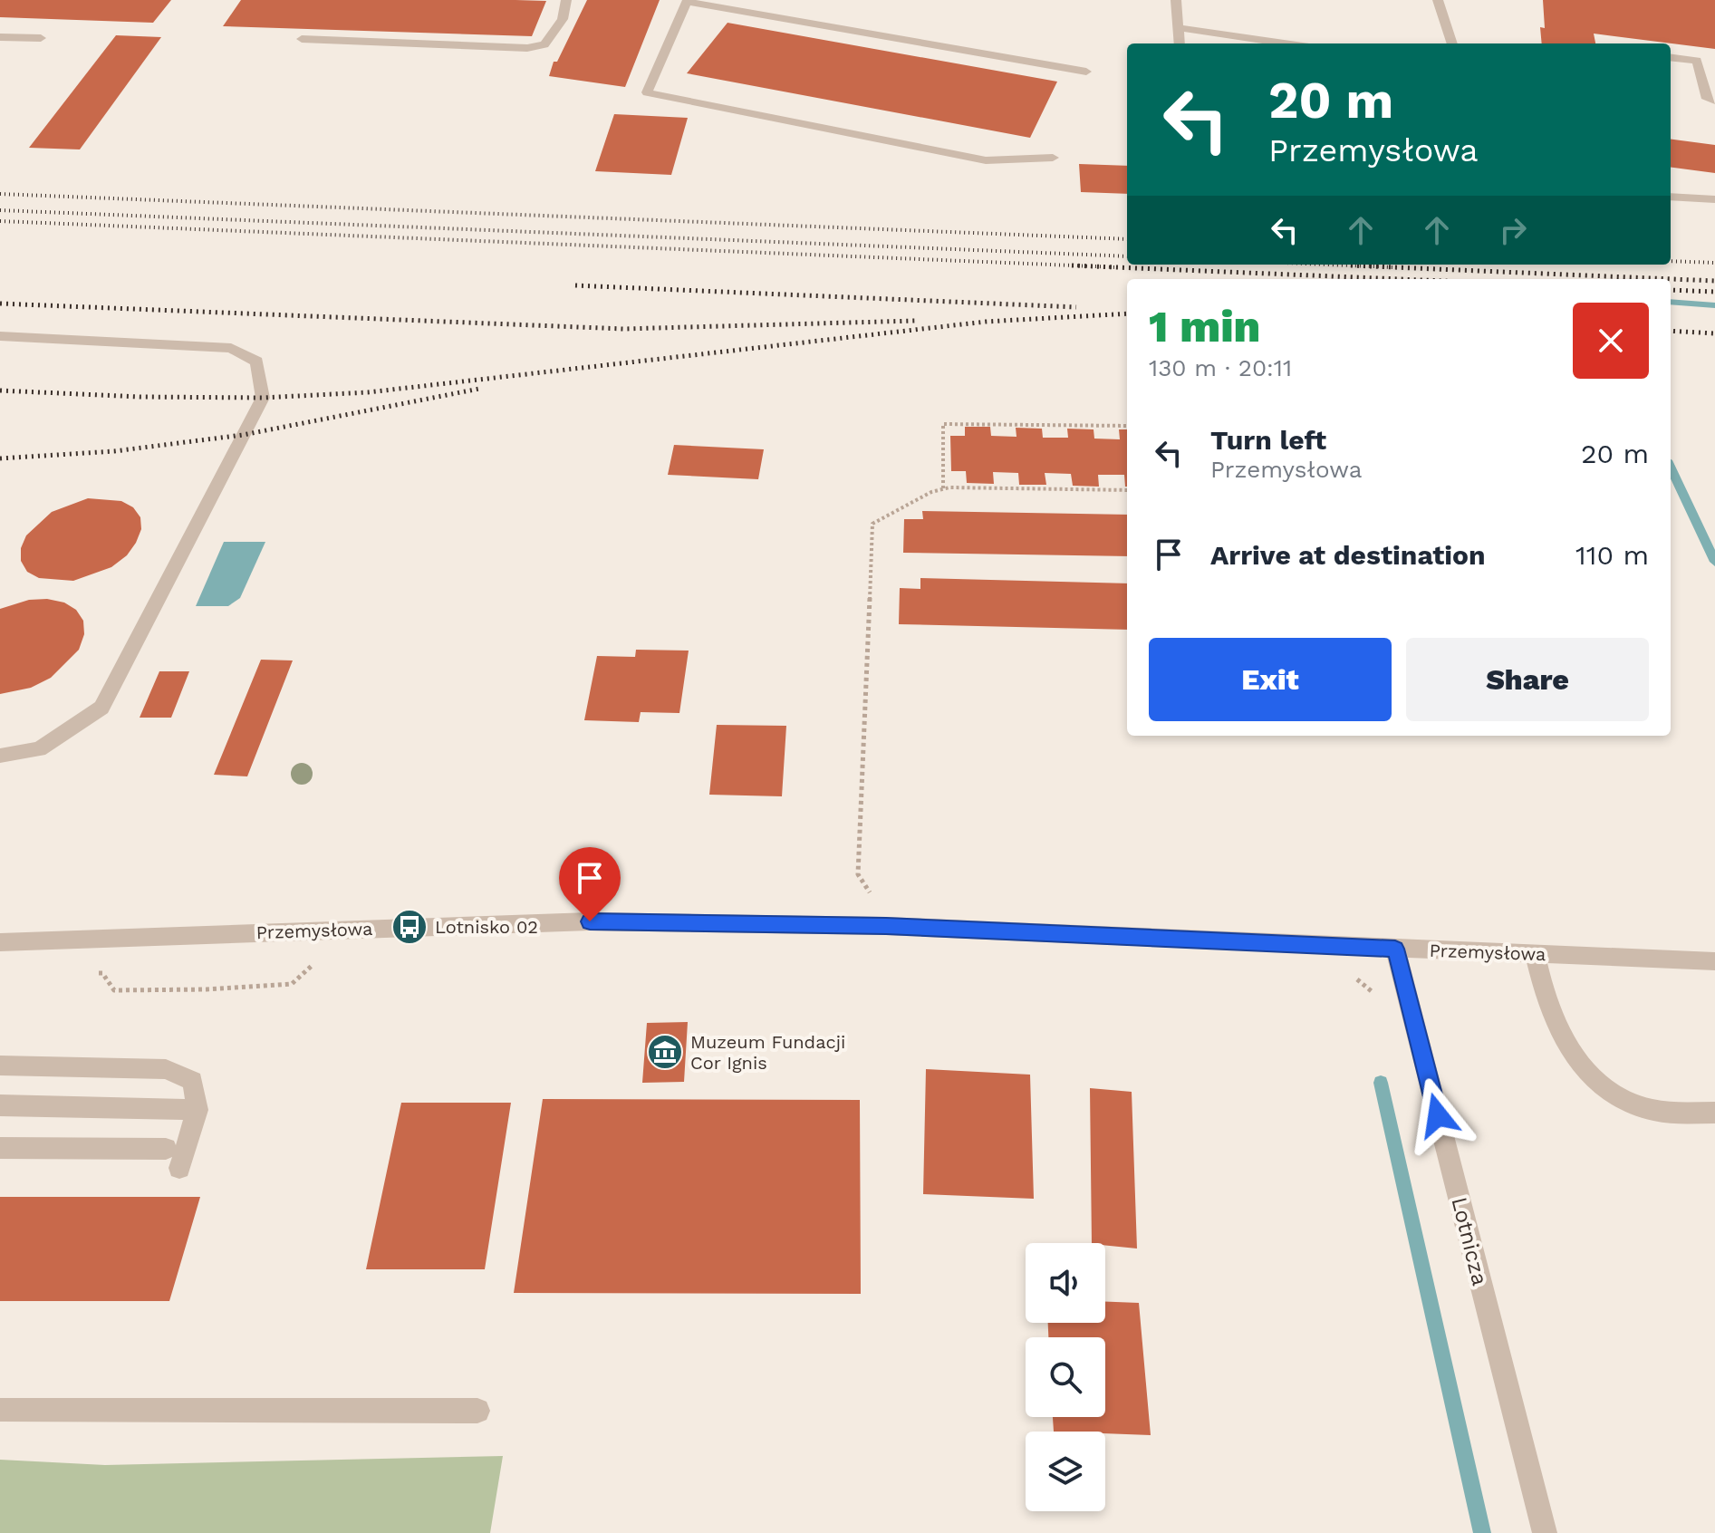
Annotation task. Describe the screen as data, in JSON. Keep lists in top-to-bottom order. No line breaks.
{"streets":{"street":["Przemysłowa","Lotnicza"]},"crossings":[["Przemysłowa","Lotnicza"]],"places":{"bus stop":["Lotnisko 02"],"museum":["Muzeum Fundacji Cor Ignis"]},"page":{"turn":["20 m","Przemysłowa"],"heading":["1 min","130 m · 20:11"],"list":[{"name":"Turn left","note":"Przemysłowa","value":"20 m"},{"name":"Arrive at destination","value":"110 m"}],"buttons":["Exit","Share"]}}
